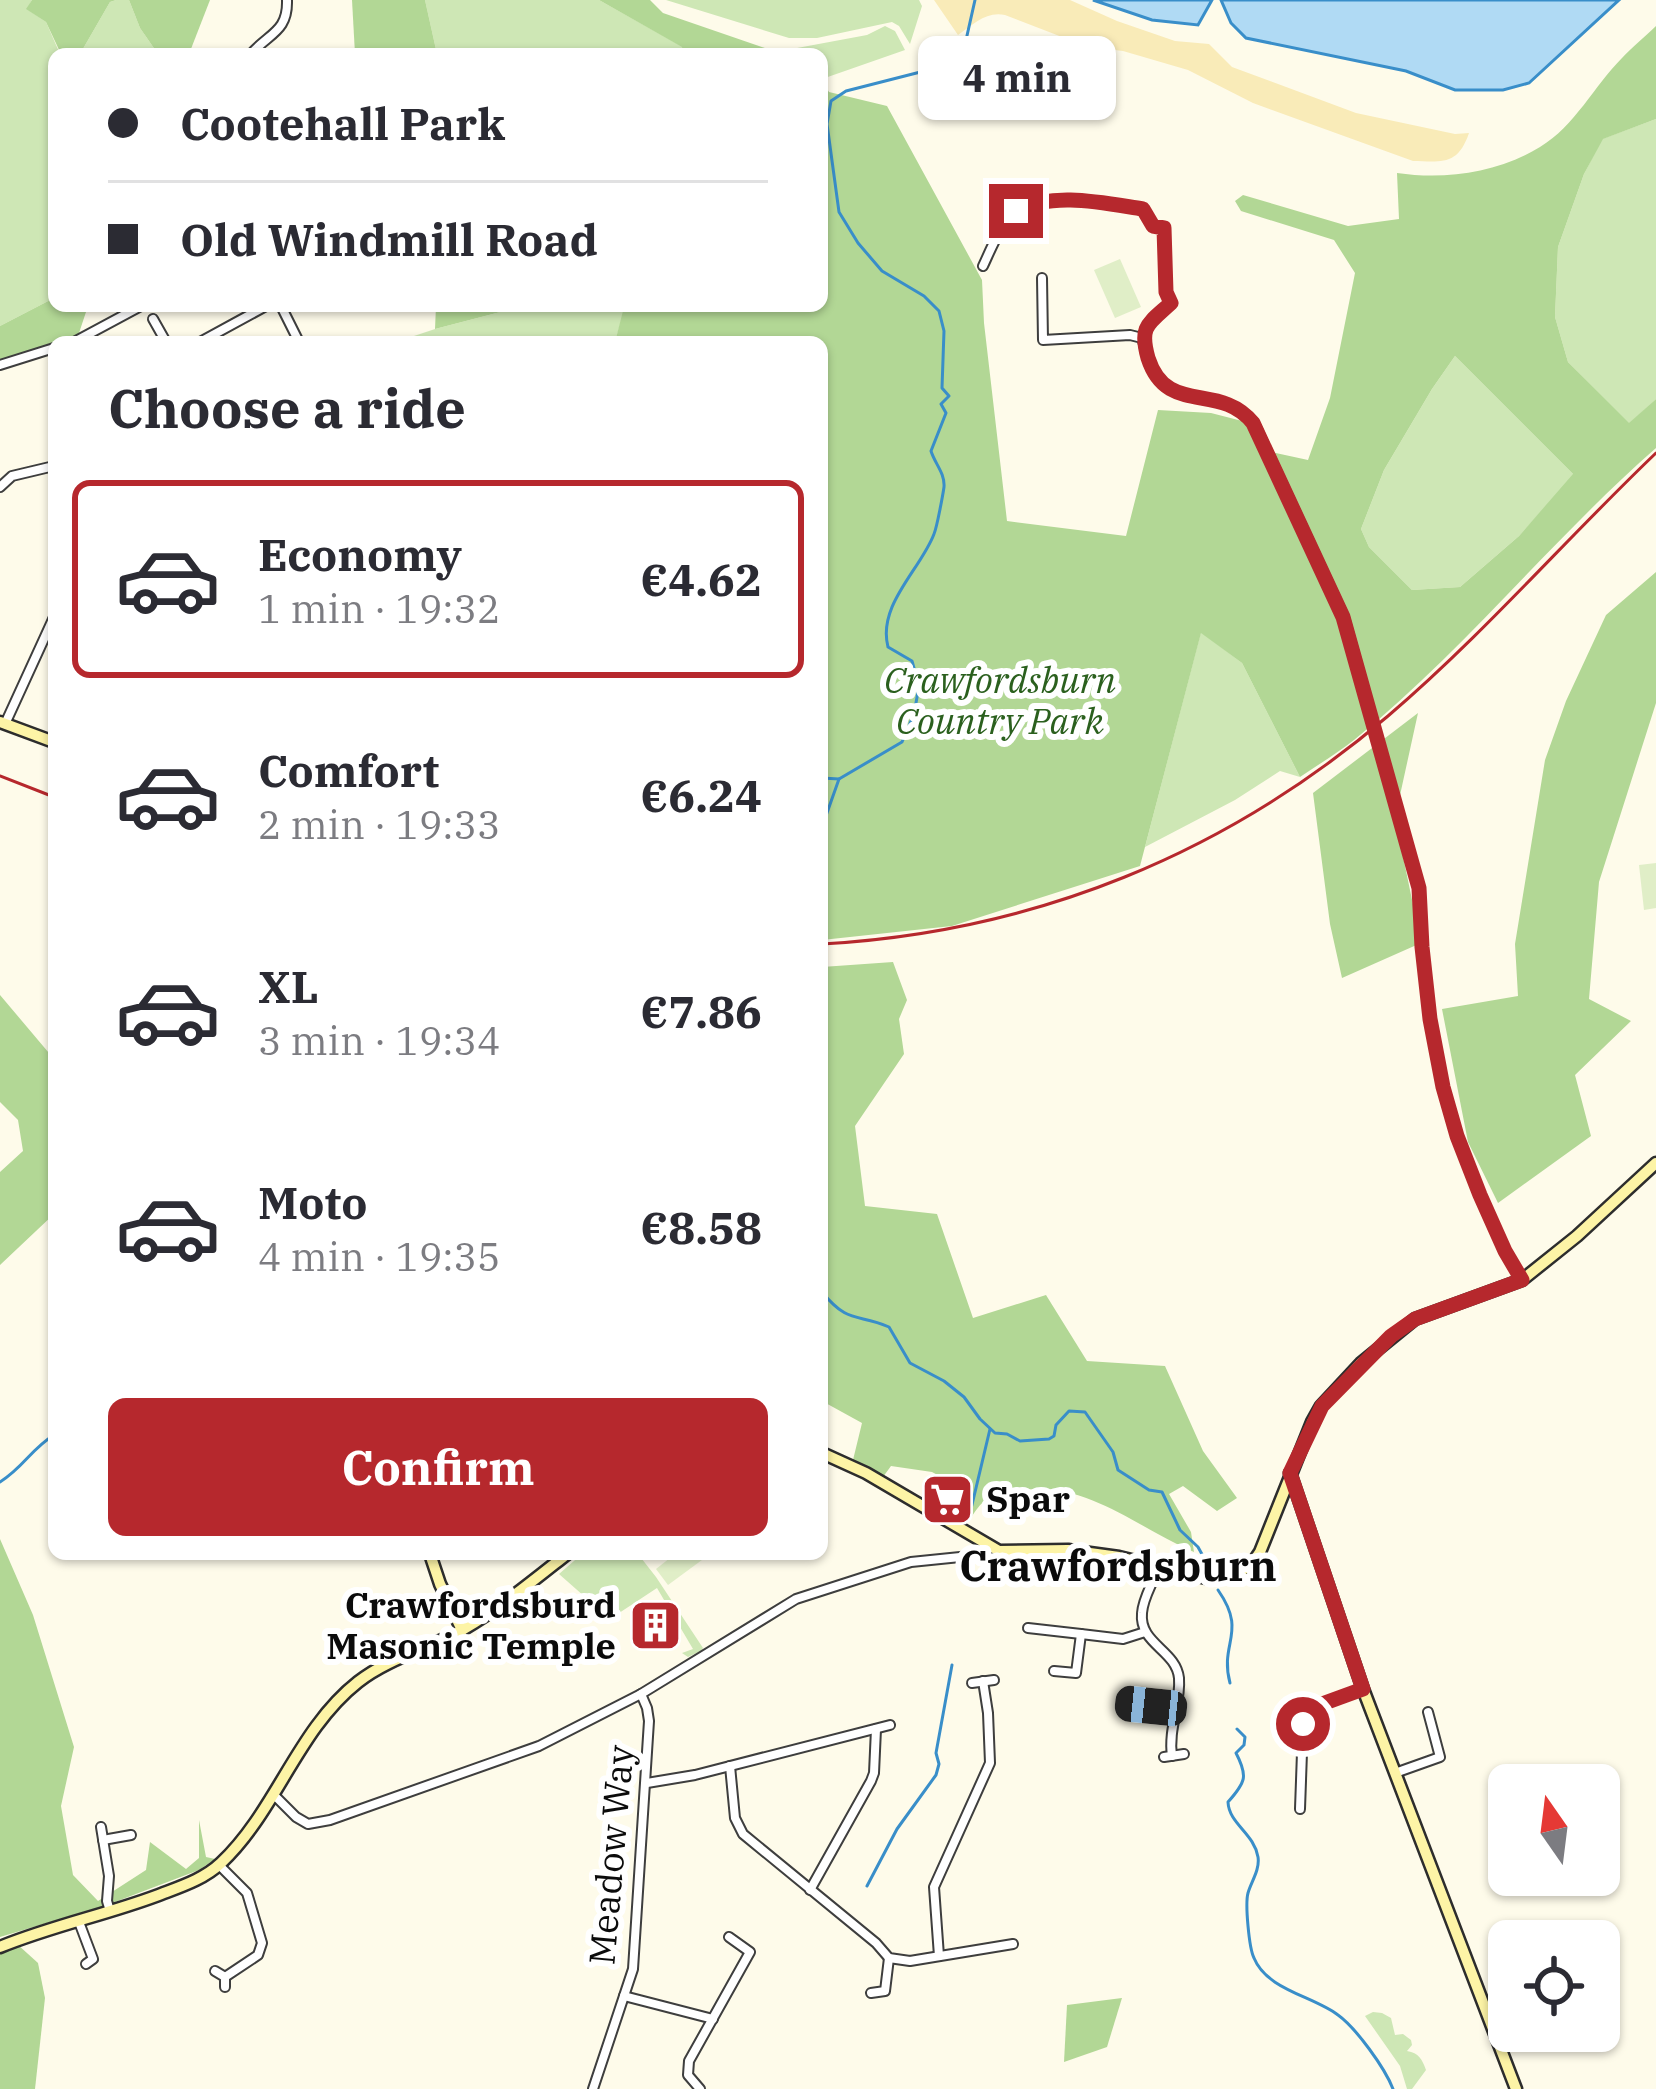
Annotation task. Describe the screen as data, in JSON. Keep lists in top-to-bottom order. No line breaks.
{"streets":{"street":["Meadow Way"]},"districts":["Crawfordsburn"],"parks":["Crawfordsburn Country Park"],"places":{"supermarket":["Spar"],"building":["Crawfordsburd Masonic Temple"]},"north":"top","page":{"bubble":"4 min","banner":["Cootehall Park","Old Windmill Road"],"heading":"Choose a ride","list":[{"name":"Economy","note":"1 min · 19:32","value":"€4.62"},{"name":"Comfort","note":"2 min · 19:33","value":"€6.24"},{"name":"XL","note":"3 min · 19:34","value":"€7.86"},{"name":"Moto","note":"4 min · 19:35","value":"€8.58"}],"buttons":"Confirm"}}
